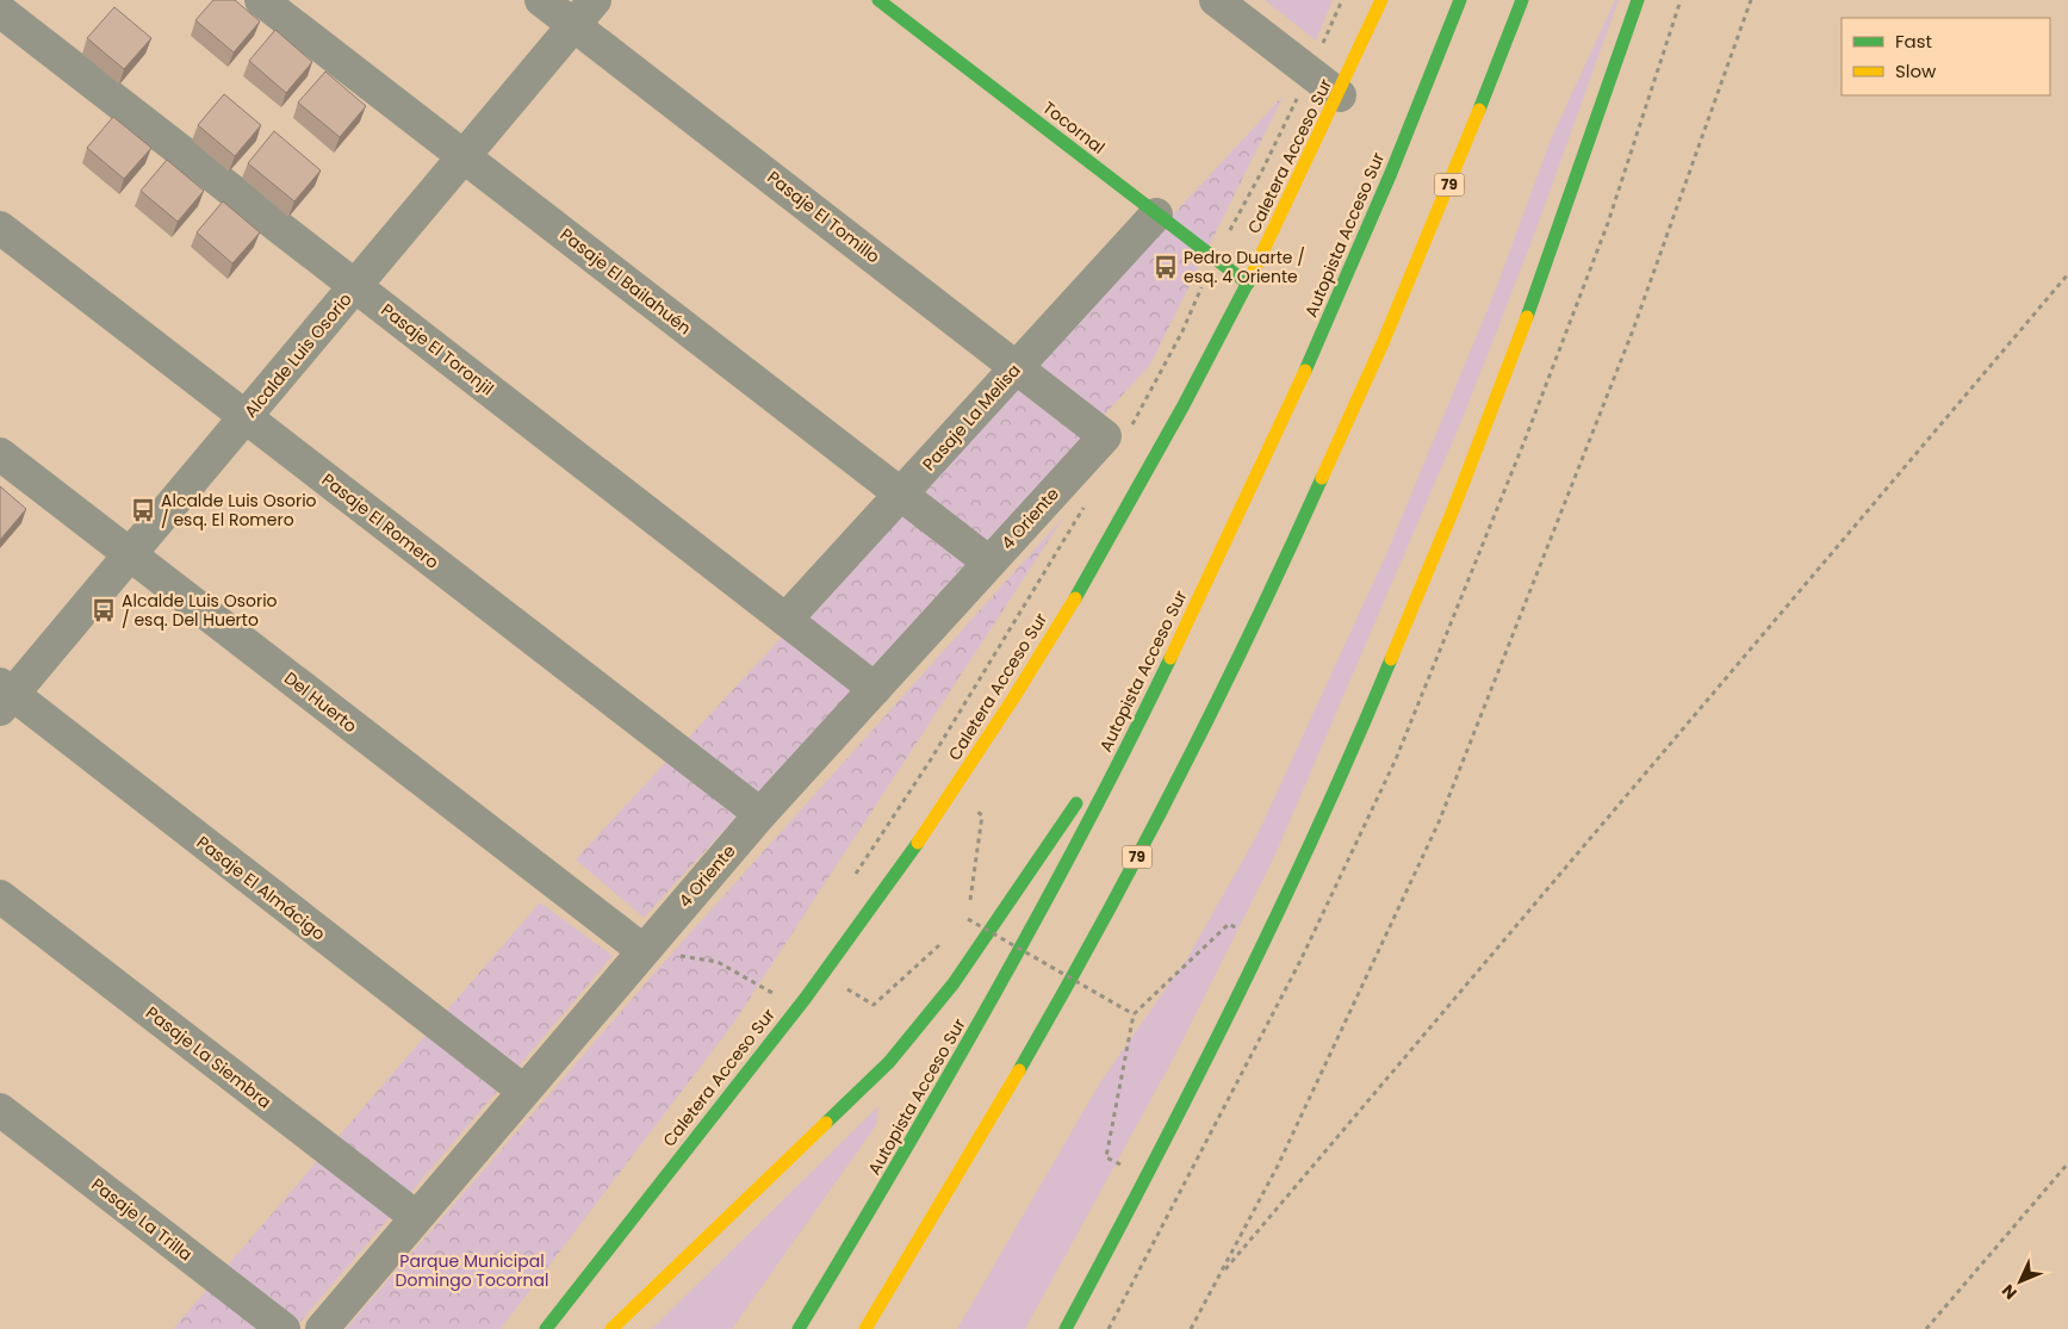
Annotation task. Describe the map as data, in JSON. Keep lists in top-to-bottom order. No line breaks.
{"streets":{"main road":["Tocornal","Caletera Acceso Sur","79","Autopista Acceso Sur"],"street":["Pasaje El Tomillo","Pasaje El Bailahuén","Pasaje El Toronjil","Alcalde Luis Osorio","Pasaje La Melisa","4 Oriente","Pasaje El Romero","Del Huerto","Pasaje El Almácigo","Pasaje La Siembra","Pasaje La Trilla"]},"crossings":[["Tocornal","Caletera Acceso Sur"],["Tocornal","Pasaje La Melisa"],["Pasaje El Tomillo","Alcalde Luis Osorio"],["Pasaje El Tomillo","Pasaje La Melisa"],["Pasaje El Tomillo","4 Oriente"],["Pasaje El Bailahuén","Alcalde Luis Osorio"],["Pasaje El Bailahuén","Pasaje La Melisa"],["Pasaje El Bailahuén","4 Oriente"],["Pasaje El Toronjil","Alcalde Luis Osorio"],["Pasaje El Toronjil","Pasaje La Melisa"],["Pasaje El Toronjil","4 Oriente"],["Alcalde Luis Osorio","Pasaje El Romero"],["Alcalde Luis Osorio","Del Huerto"],["Alcalde Luis Osorio","Pasaje El Almácigo"],["4 Oriente","Pasaje El Romero"],["4 Oriente","Del Huerto"],["4 Oriente","Pasaje El Almácigo"],["4 Oriente","Pasaje La Siembra"]],"parks":["Parque Municipal Domingo Tocornal"],"places":{"bus stop":["Pedro Duarte / esq. 4 Oriente","Alcalde Luis Osorio / esq. El Romero","Alcalde Luis Osorio / esq. Del Huerto"]},"legend":["Fast","Slow"],"north":"bottom left"}
